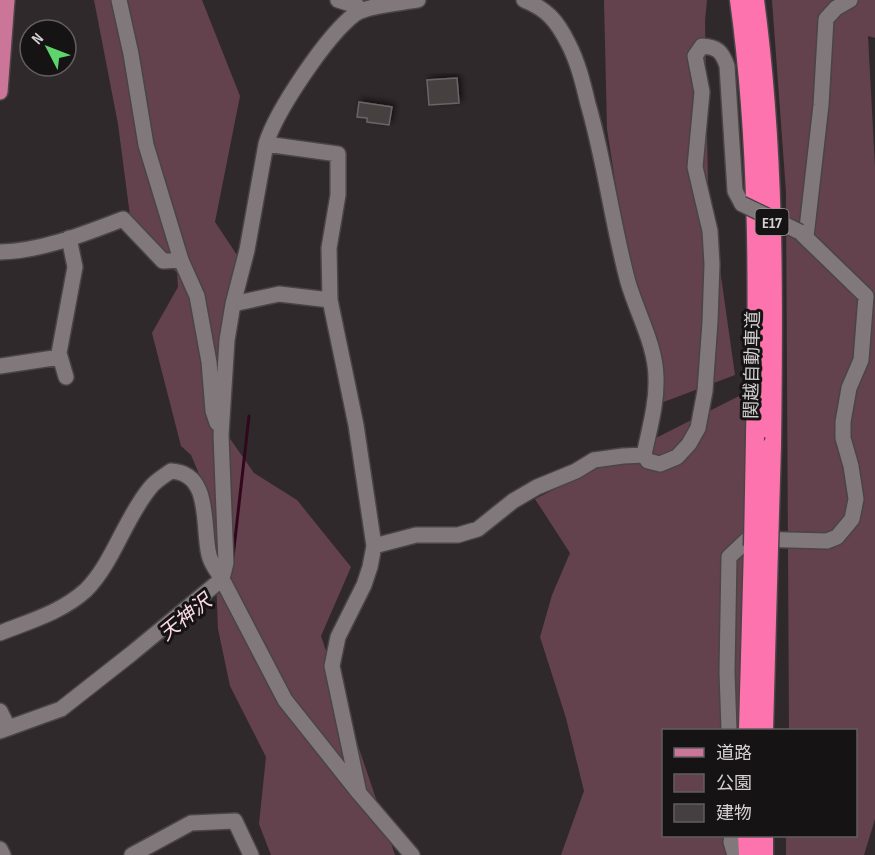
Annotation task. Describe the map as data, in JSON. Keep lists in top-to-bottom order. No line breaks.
{"streets":{"highway":["E17","関越自動車道"]},"water":["天神沢"],"legend":["道路","公園","建物"],"north":"top left"}
